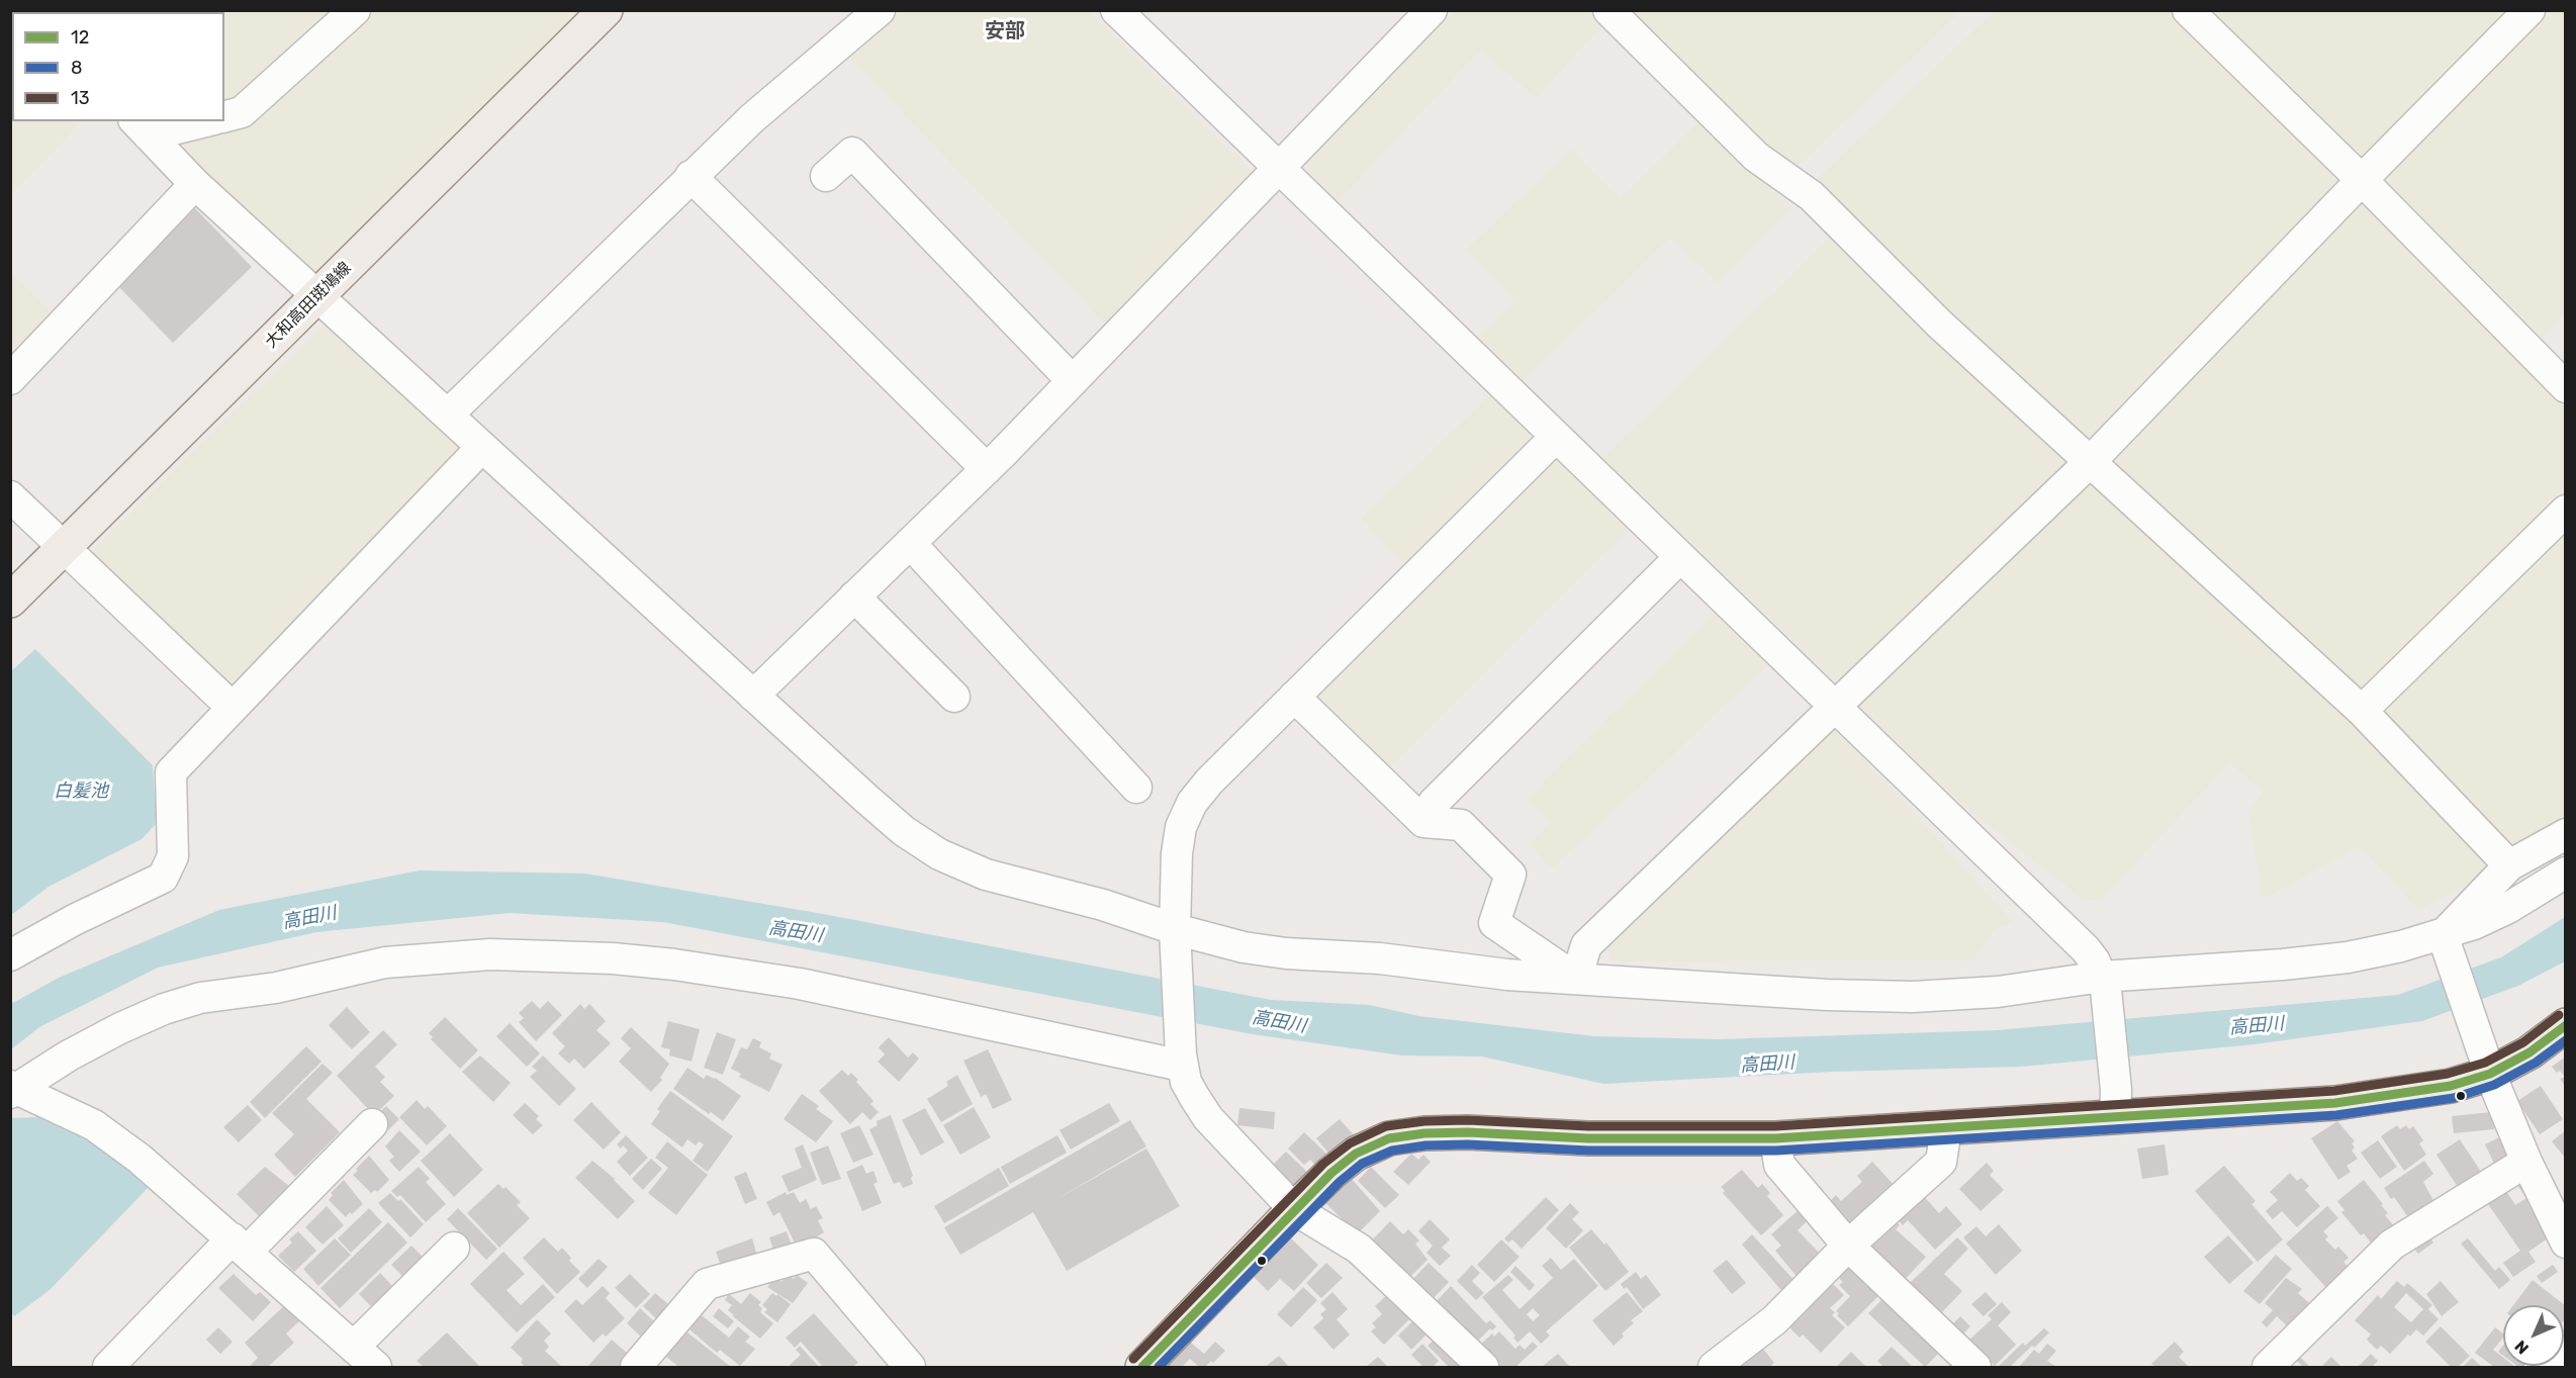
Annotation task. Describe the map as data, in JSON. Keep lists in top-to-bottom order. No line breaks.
{"streets":{"main road":["大和高田斑鳩線"]},"districts":["安部"],"water":["白髪池","高田川"],"lines":["transit line 13","transit line 12","transit line 8"],"legend":["12","8","13"],"north":"bottom left"}
